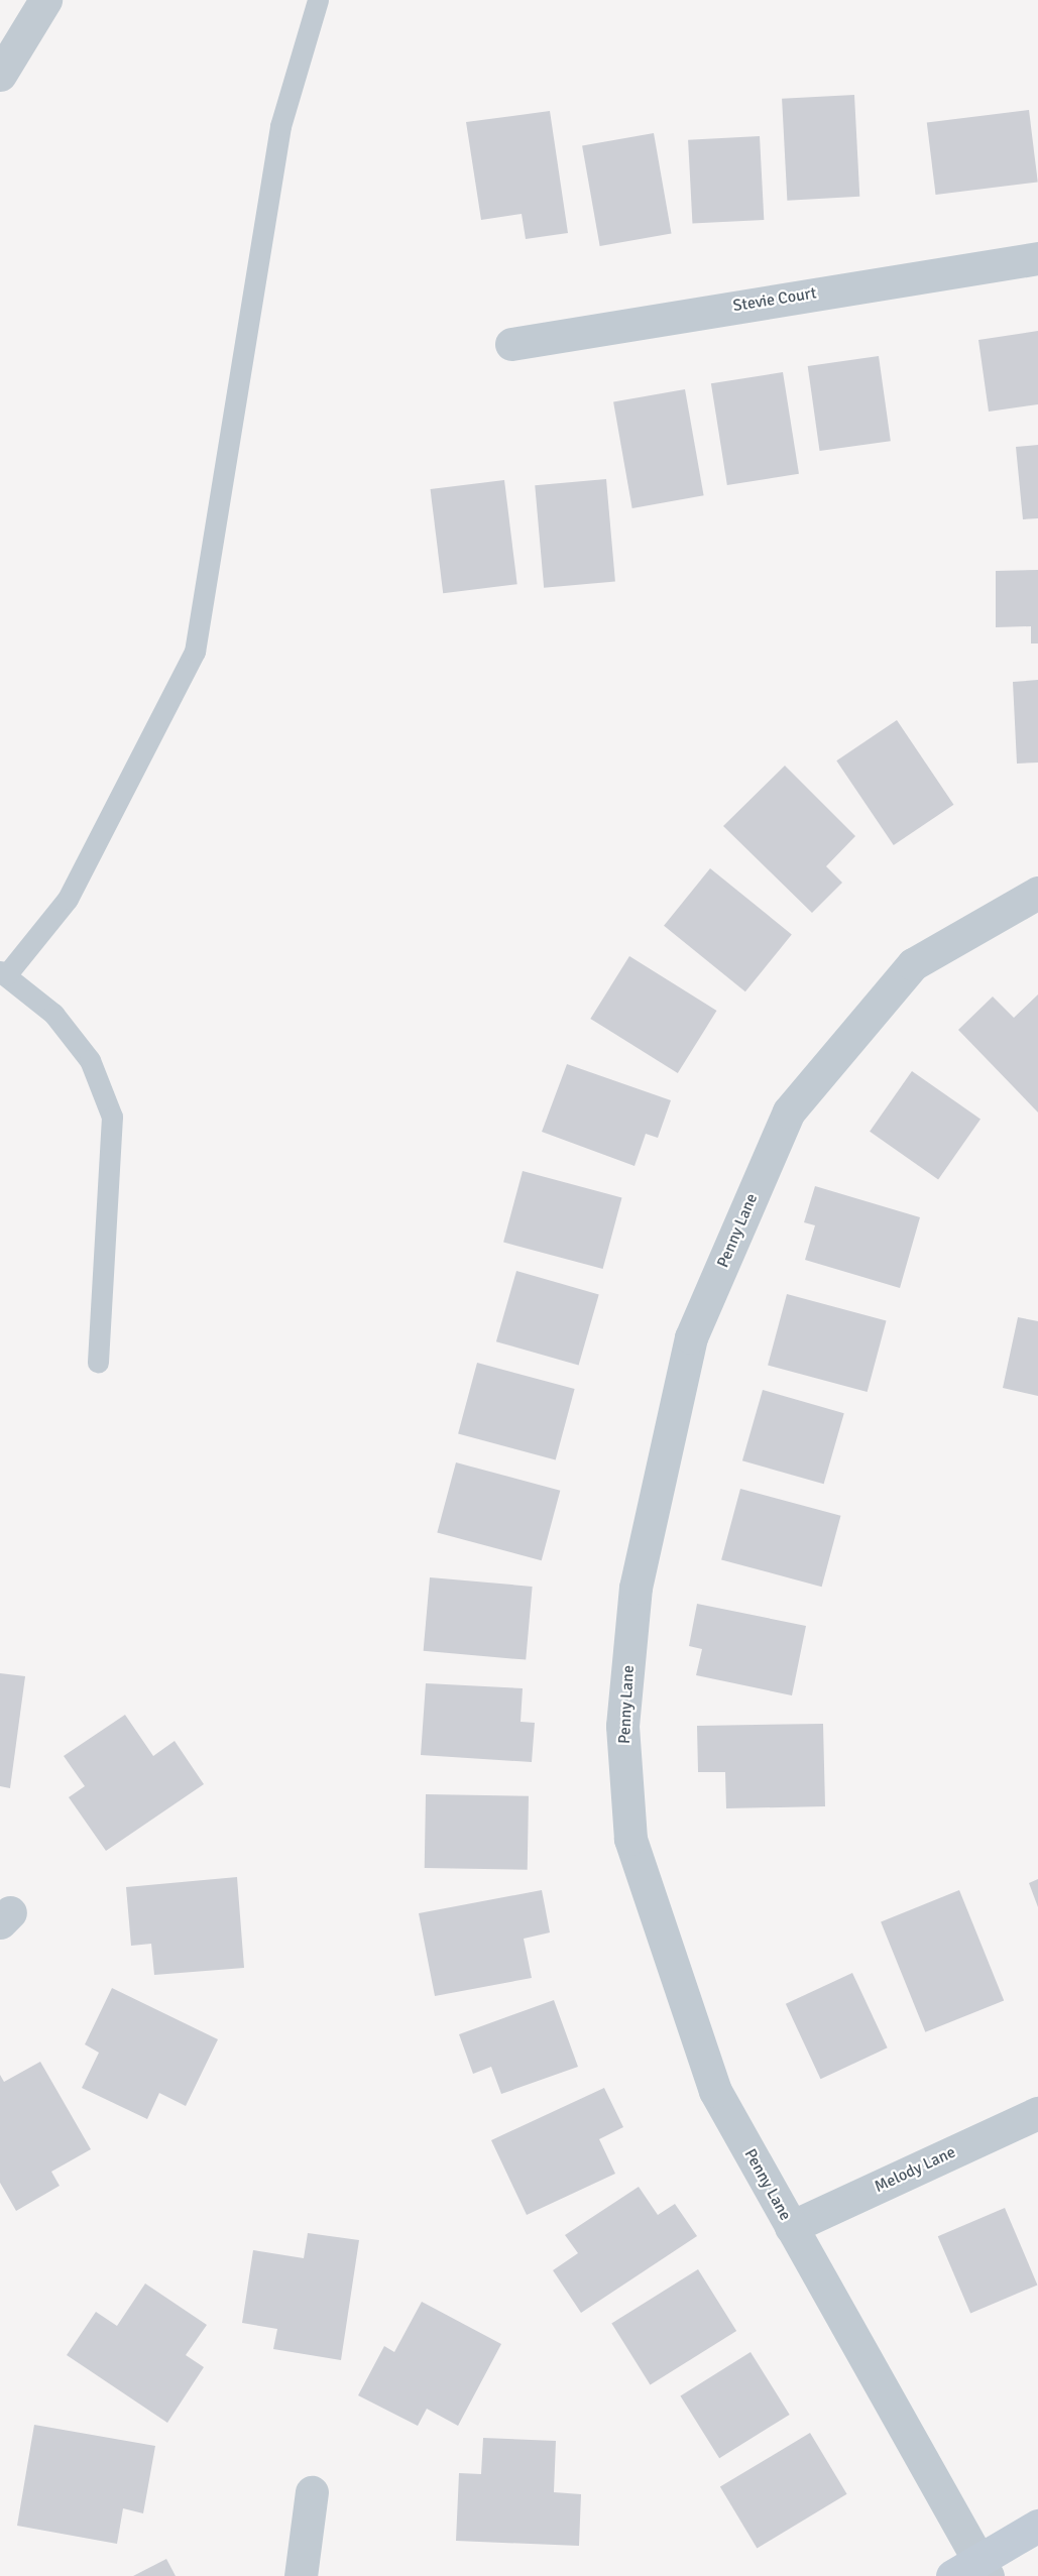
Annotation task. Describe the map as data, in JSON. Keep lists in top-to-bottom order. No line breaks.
{"streets":{"street":["Stevie Court","Penny Lane","Melody Lane"]},"crossings":[["Penny Lane","Melody Lane"]]}
